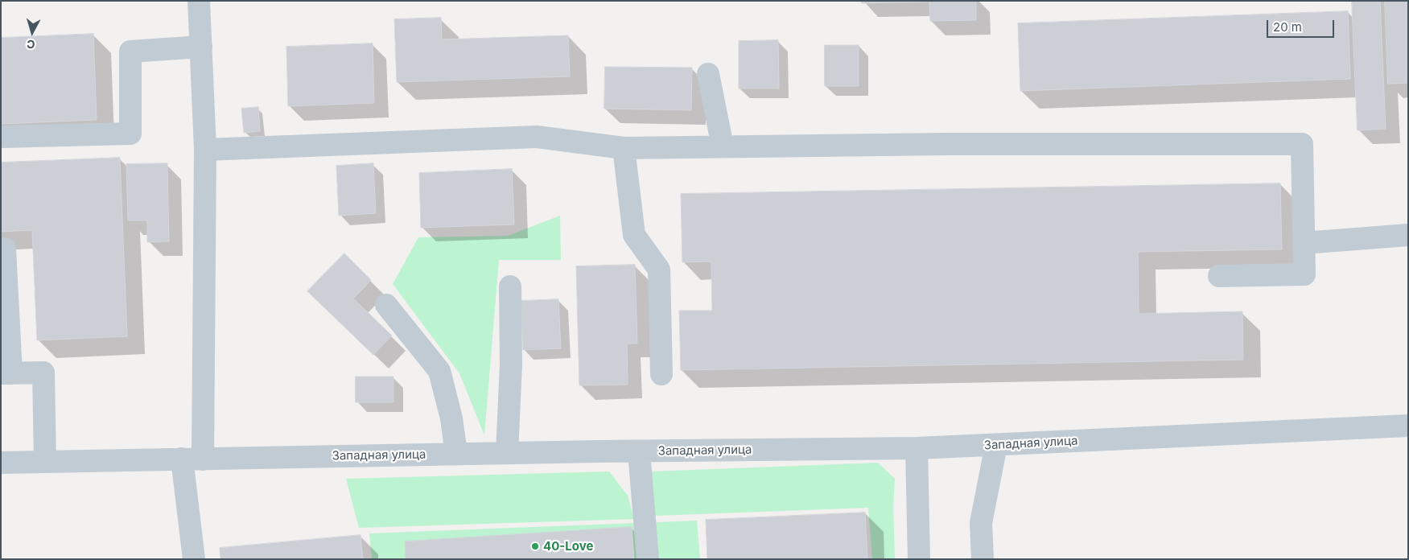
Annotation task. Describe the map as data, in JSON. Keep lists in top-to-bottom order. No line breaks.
{"streets":{"street":["Западная улица"]},"places":["40-Love"],"scale_bar":"20 m","north":"bottom"}
